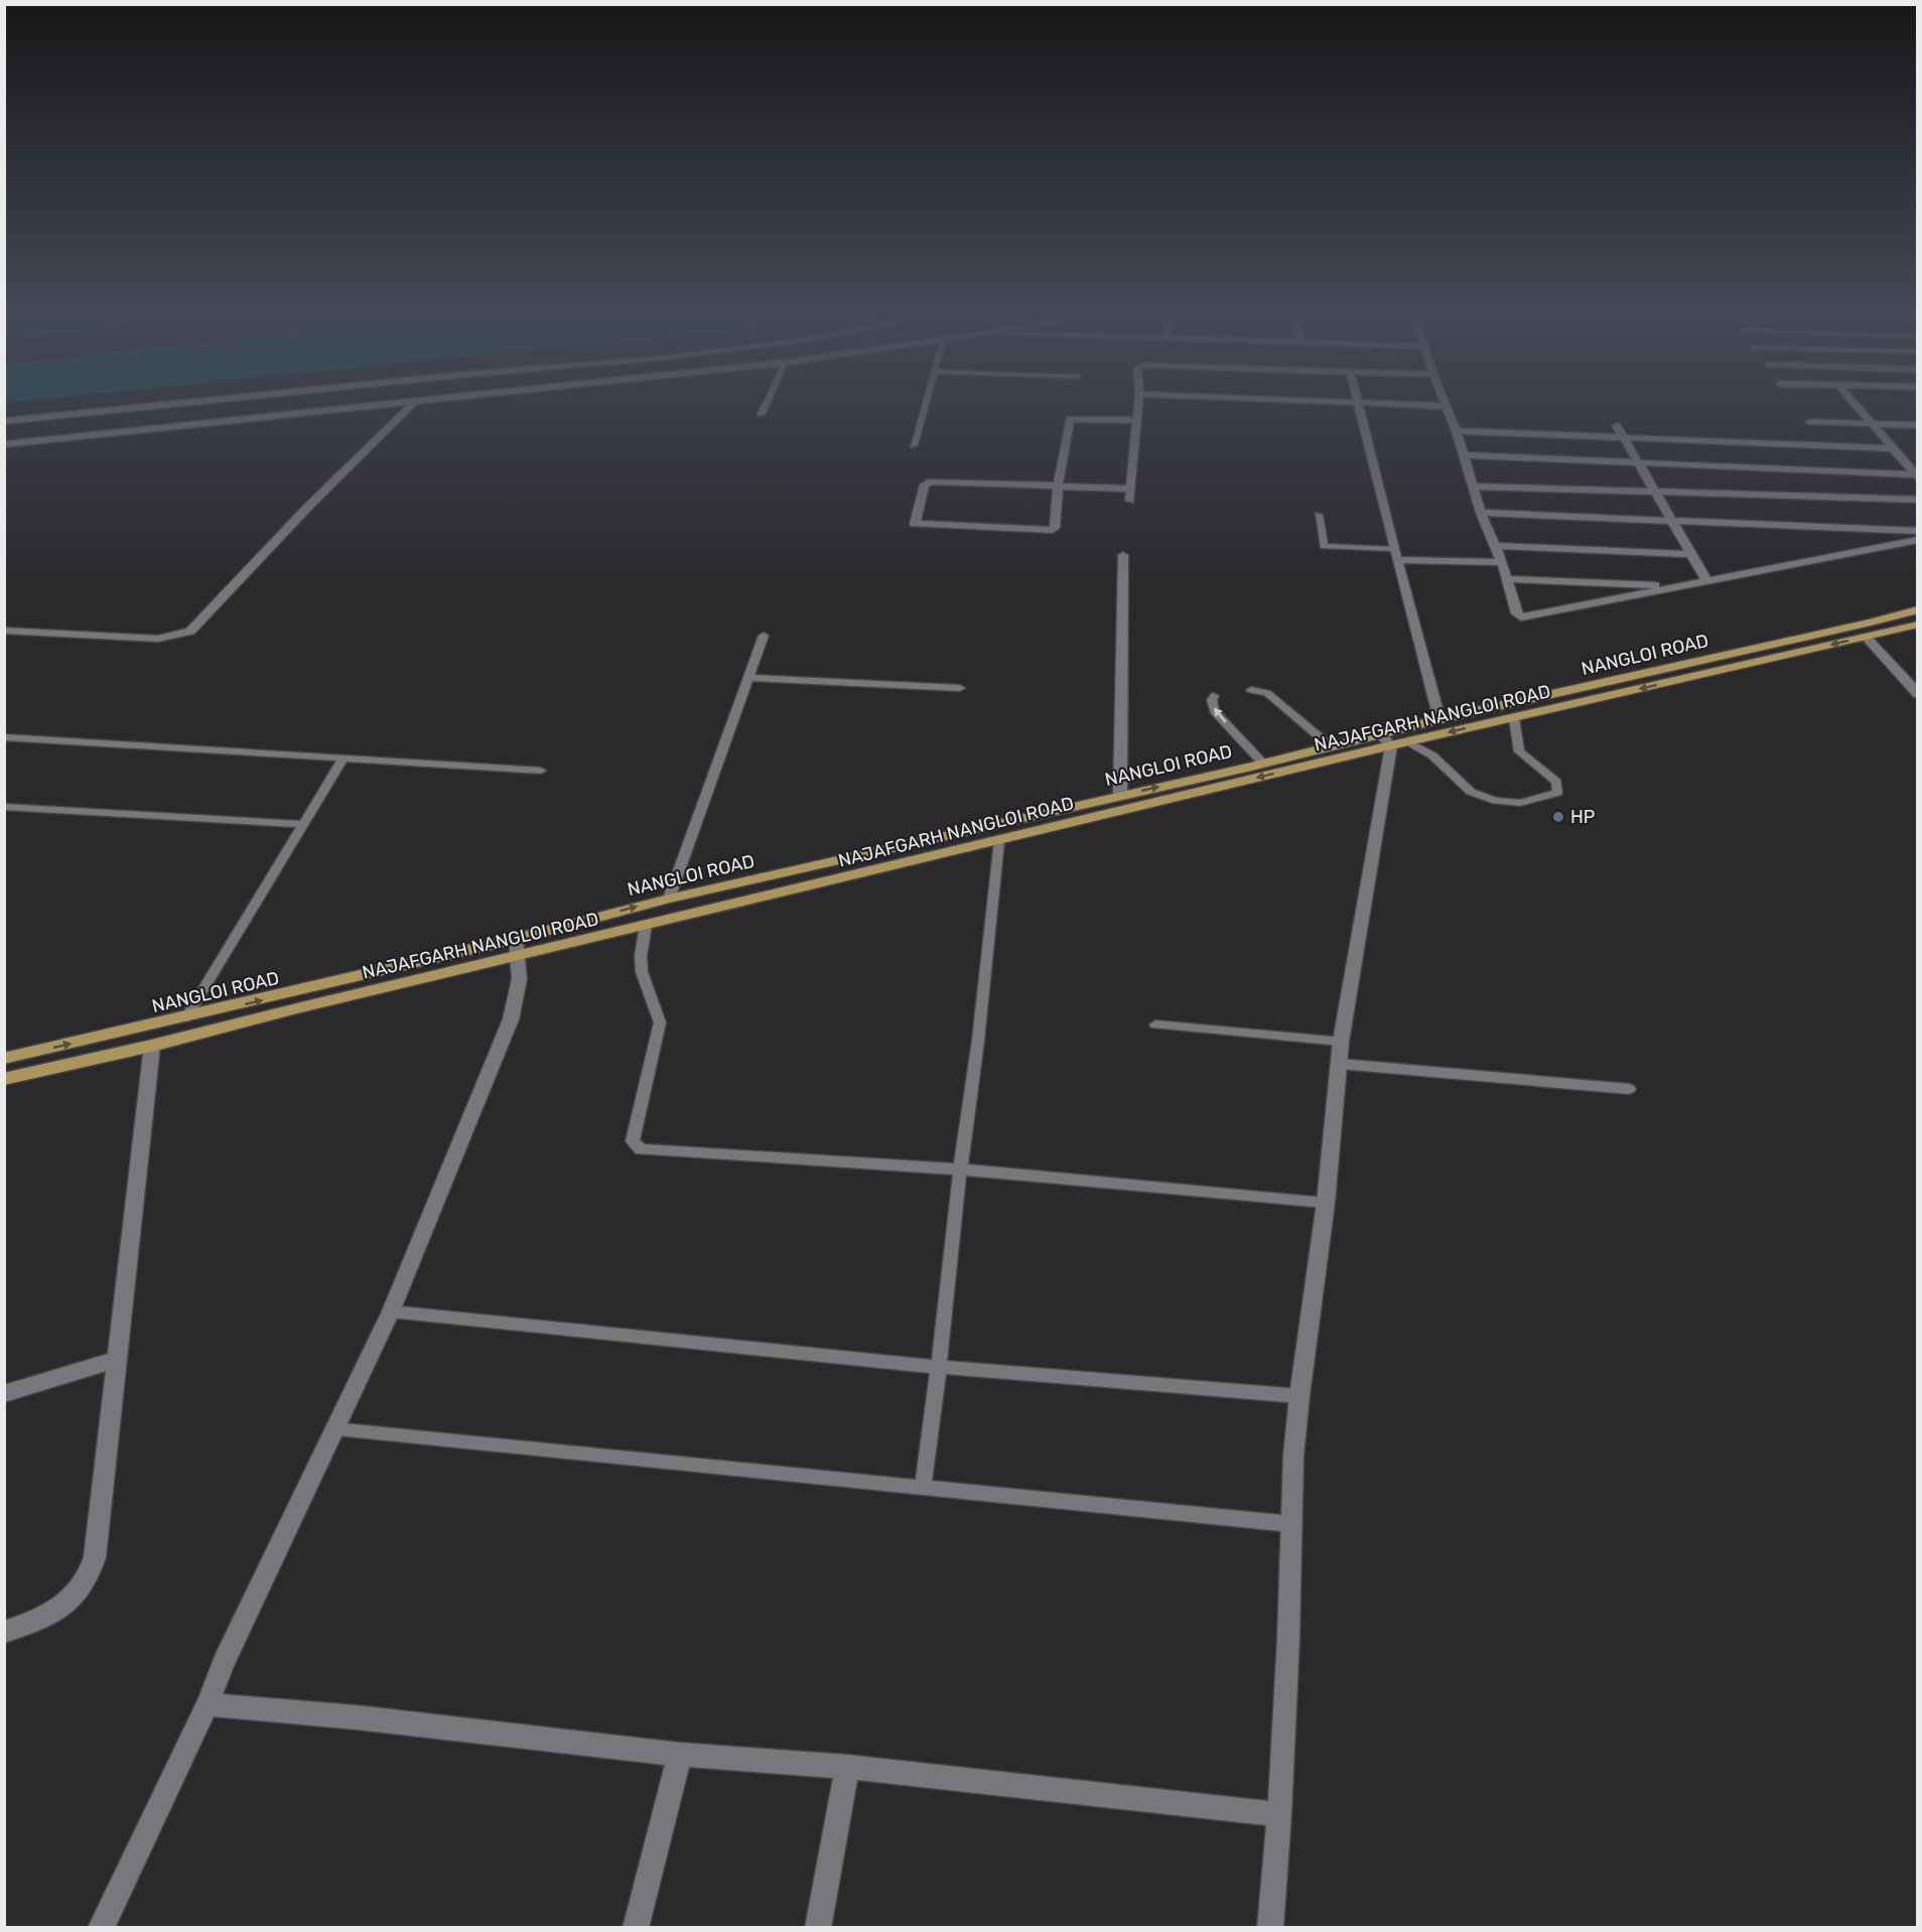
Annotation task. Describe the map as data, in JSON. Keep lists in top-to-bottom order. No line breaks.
{"streets":{"main road":["NANGLOI ROAD","NAJAFGARH NANGLOI ROAD"]},"crossings":[["NANGLOI ROAD","NAJAFGARH NANGLOI ROAD"]],"one_way":["NANGLOI ROAD","NAJAFGARH NANGLOI ROAD"],"places":["HP"]}
